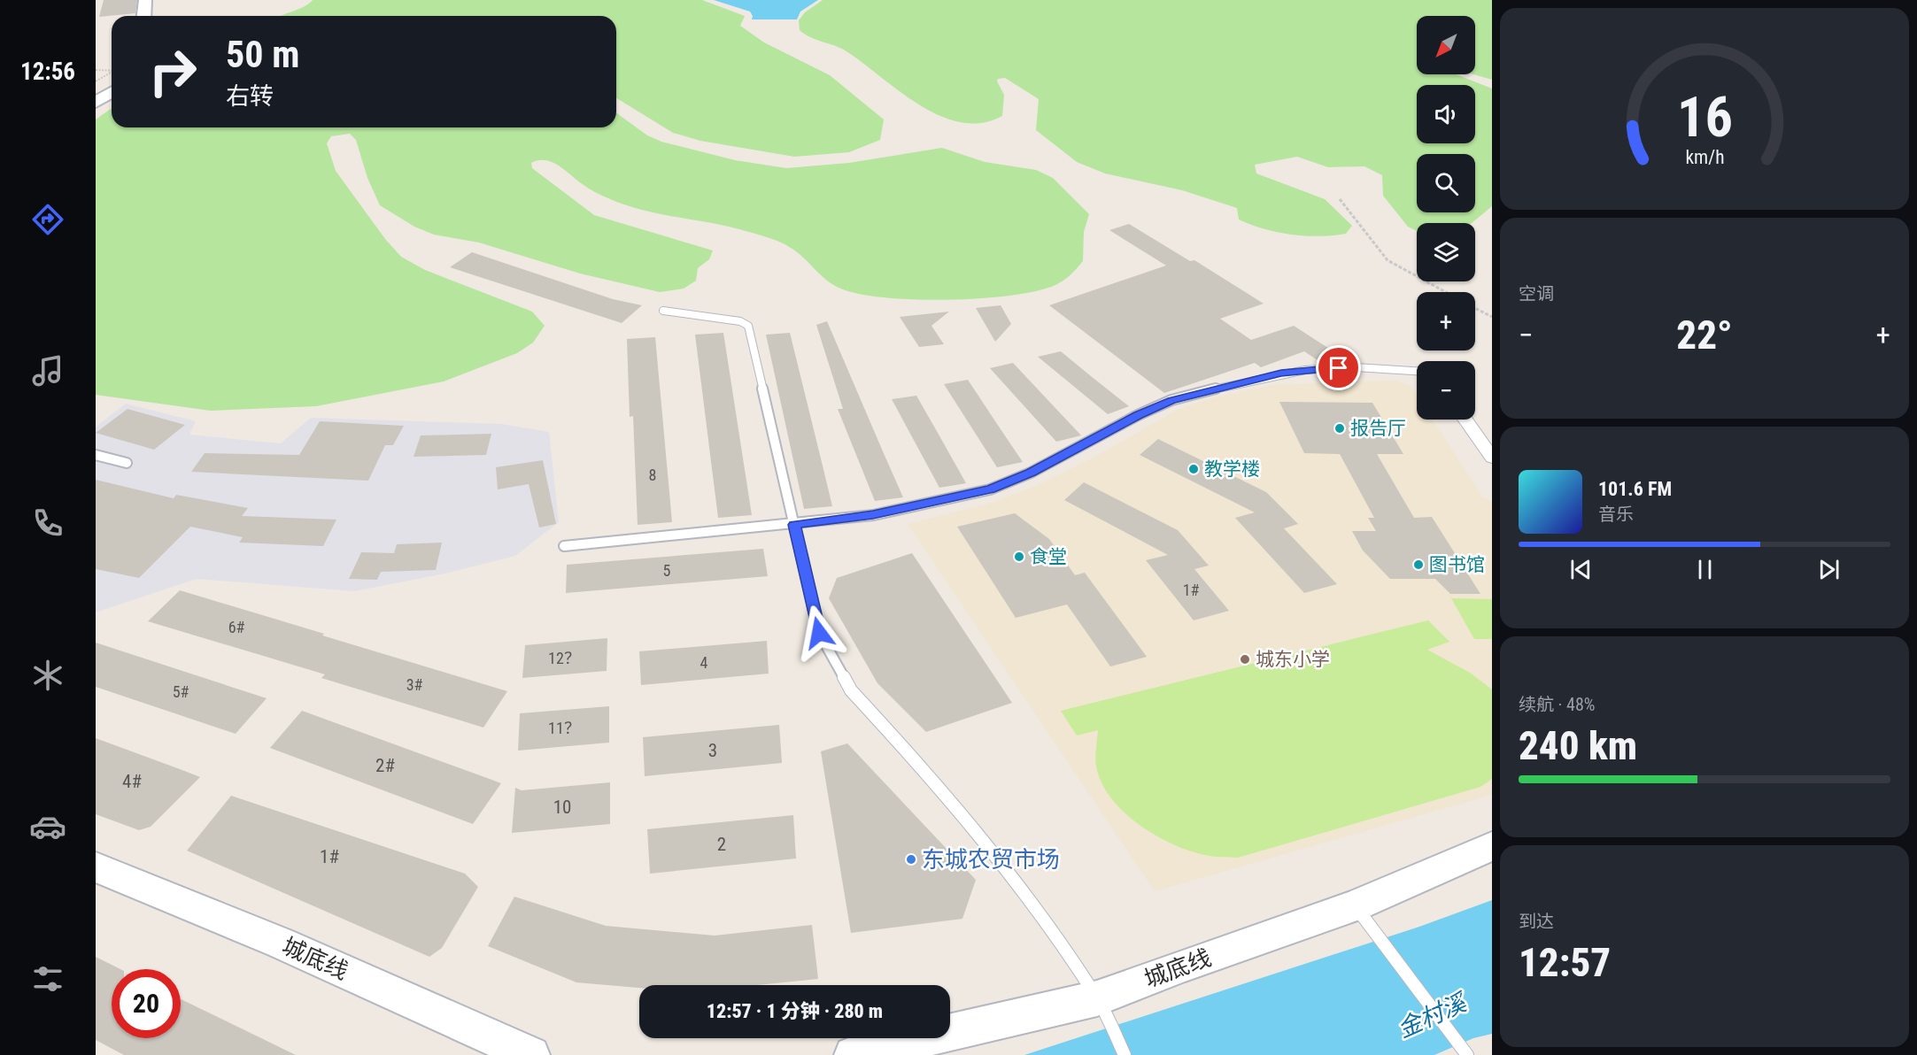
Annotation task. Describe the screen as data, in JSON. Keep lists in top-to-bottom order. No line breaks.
{"streets":{"main road":["城底线"]},"water":["金村溪"],"places":["报告厅","教学楼","食堂","图书馆","城东小学","东城农贸市场"],"house_numbers":["8","5","1#","6#","12？","4","3#","5#","11？","3","2#","4#","10","2","1#"],"north":"bottom left","page":{"tabs":"12:56","map_buttons":["+","−"],"turn":["50 m","右转"],"tile":["空调",["续航 · 48%","240 km"],["到达","12:57"]],"heat":["−","22°","+"],"song":["101.6 FM","音乐"],"limit":"20","trip":"12:57 · 1 分钟 · 280 m","gauge":["16","km/h"]}}
